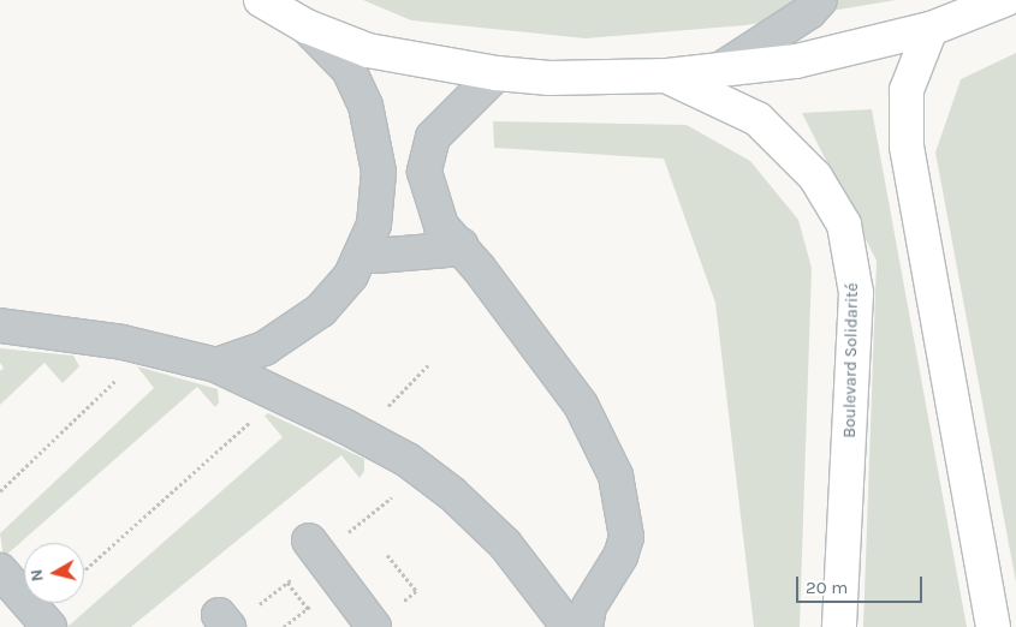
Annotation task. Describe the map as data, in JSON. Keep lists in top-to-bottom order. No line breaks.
{"streets":{"main road":["Boulevard Solidarité"]},"scale_bar":"20 m","north":"left"}
